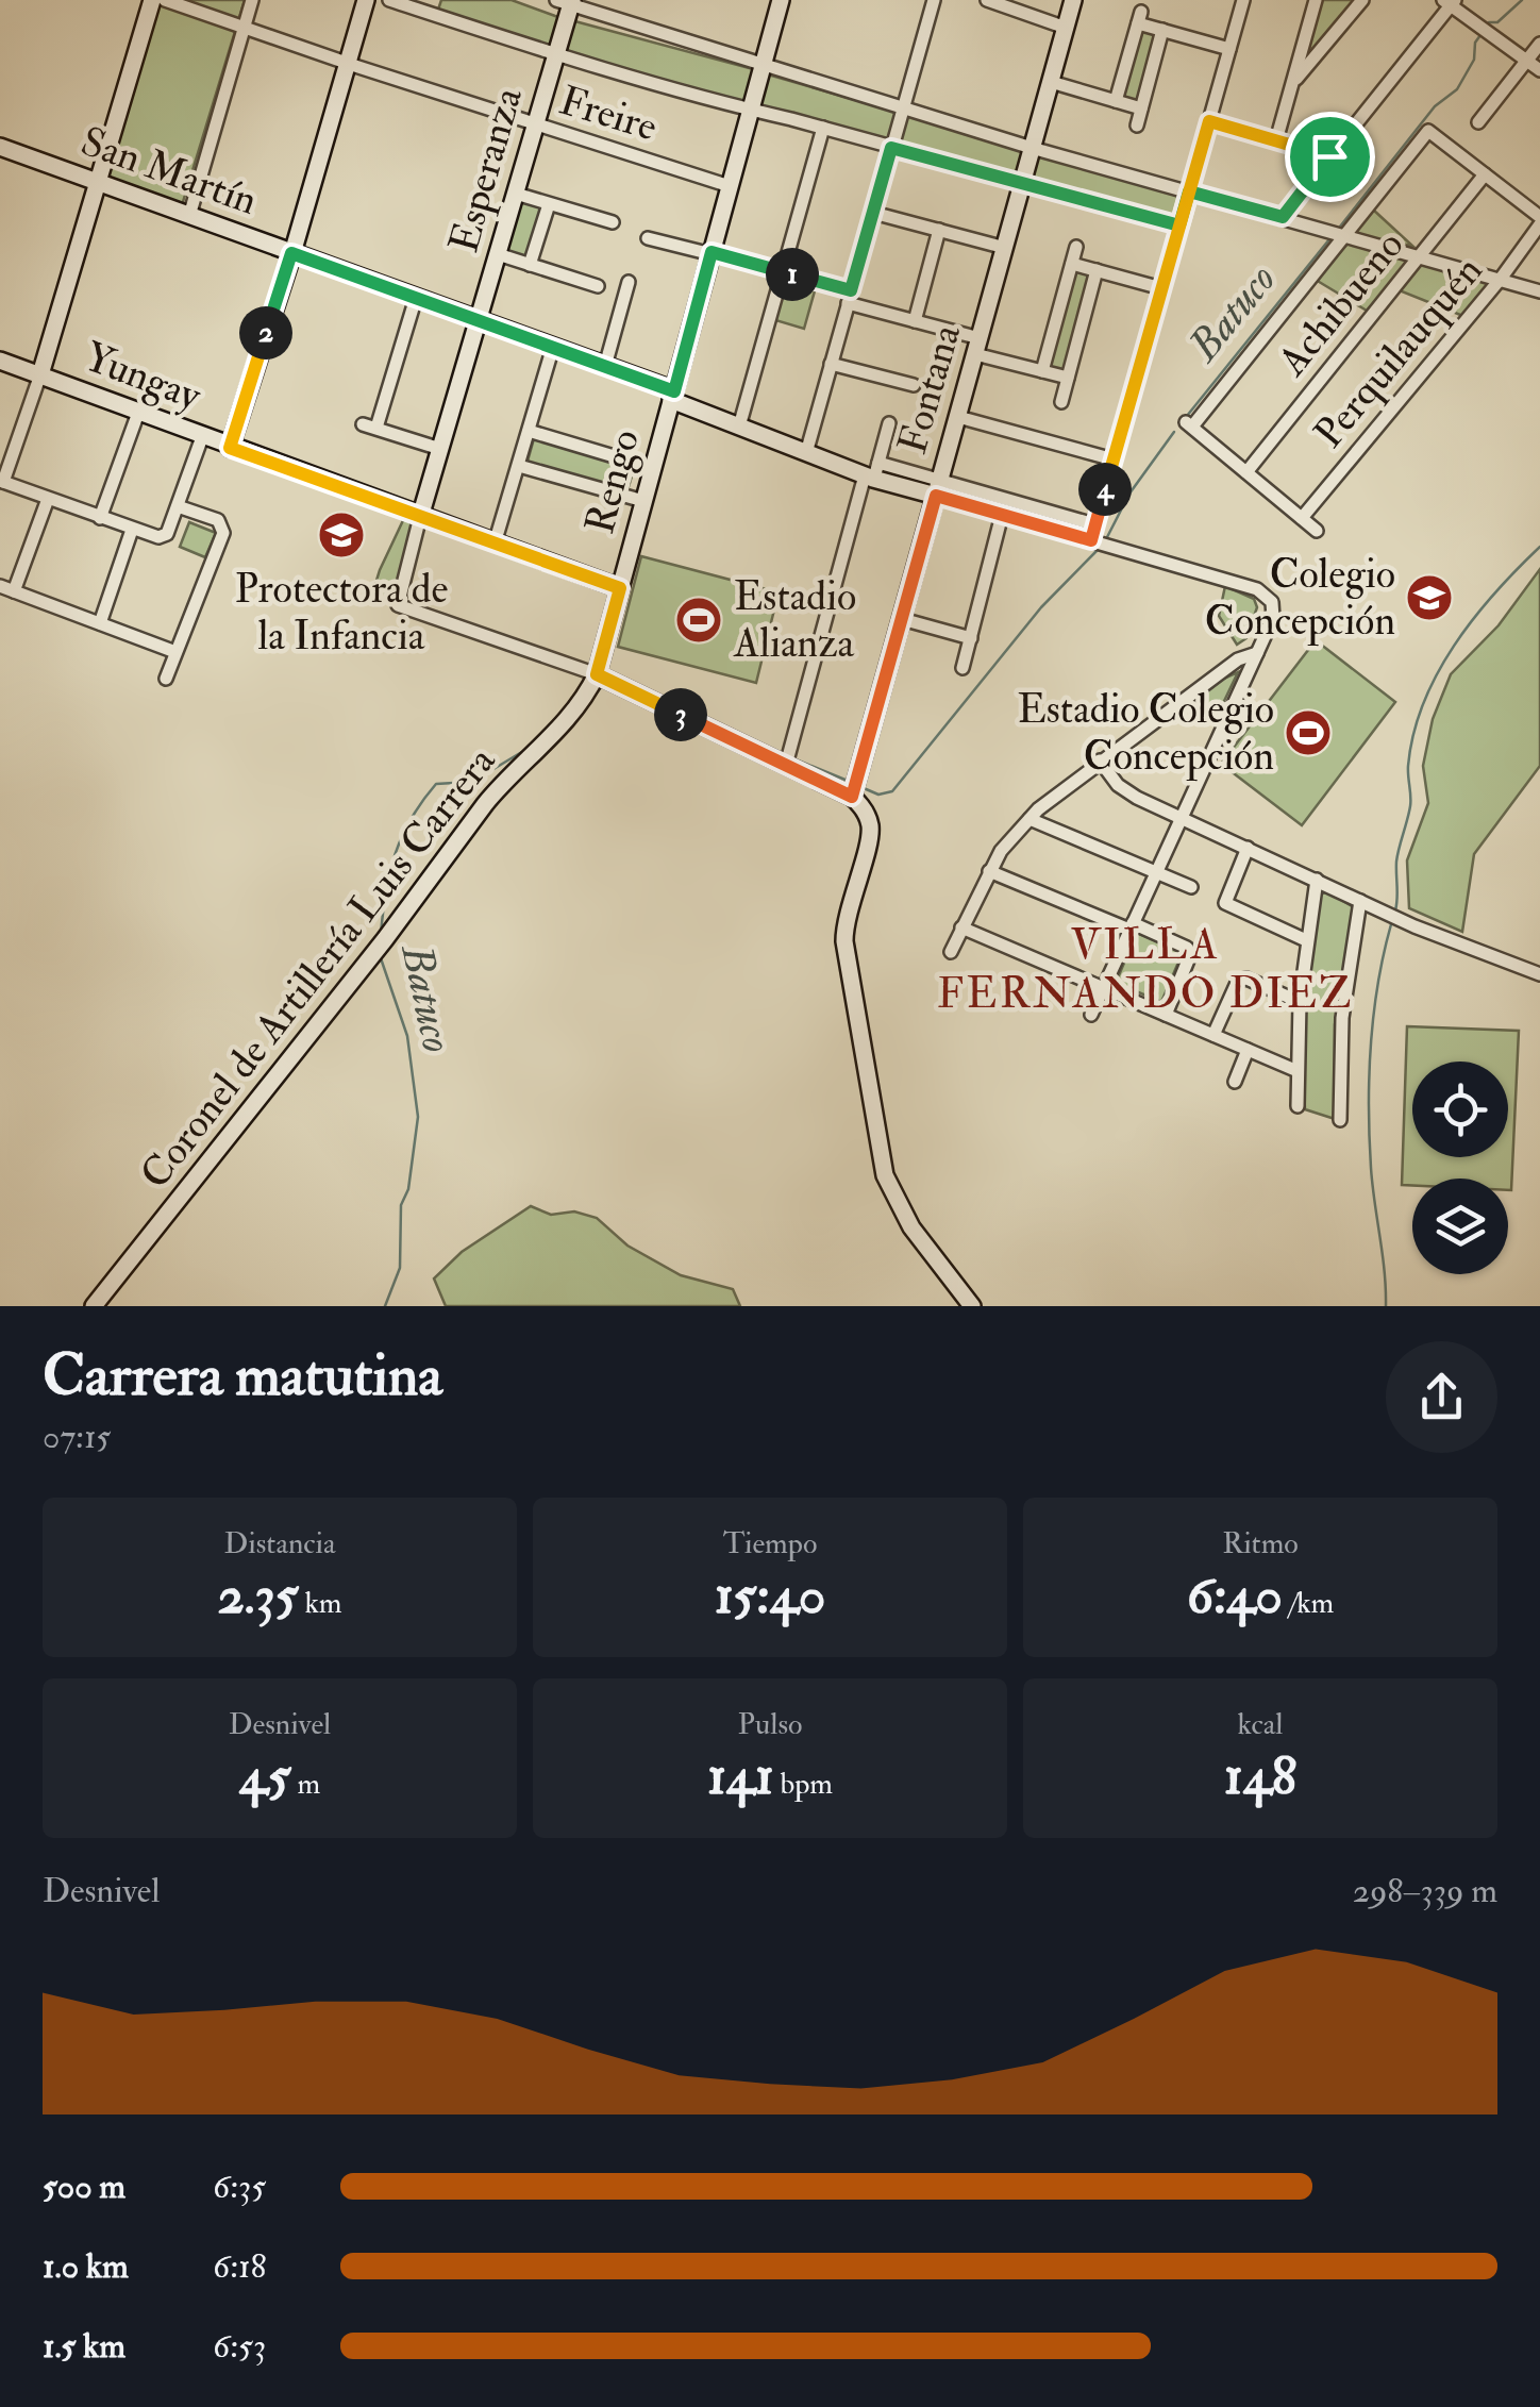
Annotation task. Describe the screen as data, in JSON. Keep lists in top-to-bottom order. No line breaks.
{"streets":{"main road":["Esperanza","San Martín","Yungay","Fontana","Rengo","Coronel de Artillería Luis Carrera"],"street":["Freire","Achibueno","Perquilauquén"]},"crossings":[["Freire","Esperanza"],["Freire","Rengo"],["Esperanza","San Martín"],["Esperanza","Yungay"],["Esperanza","Rengo"],["Esperanza","Coronel de Artillería Luis Carrera"],["San Martín","Fontana"],["San Martín","Rengo"],["Yungay","Rengo"],["Rengo","Coronel de Artillería Luis Carrera"]],"districts":["VILLA FERNANDO DIEZ"],"water":["Batuco"],"places":{"school or university":["Protectora de la Infancia","Colegio Concepción"],"sports":["Estadio Alianza","Estadio Colegio Concepción"]},"page":{"pins":["1","2","4","3"],"heading":["Carrera matutina","07:15"],"stats":[["Distancia","2.35 km"],["Tiempo","15:40"],["Ritmo","6:40 /km"],["Desnivel","45 m"],["Pulso","141 bpm"],["kcal","148"]],"chart":["Desnivel","298–339 m"],"list":[{"name":"500 m","note":"6:35"},{"name":"1.0 km","note":"6:18"},{"name":"1.5 km","note":"6:53"}]}}
